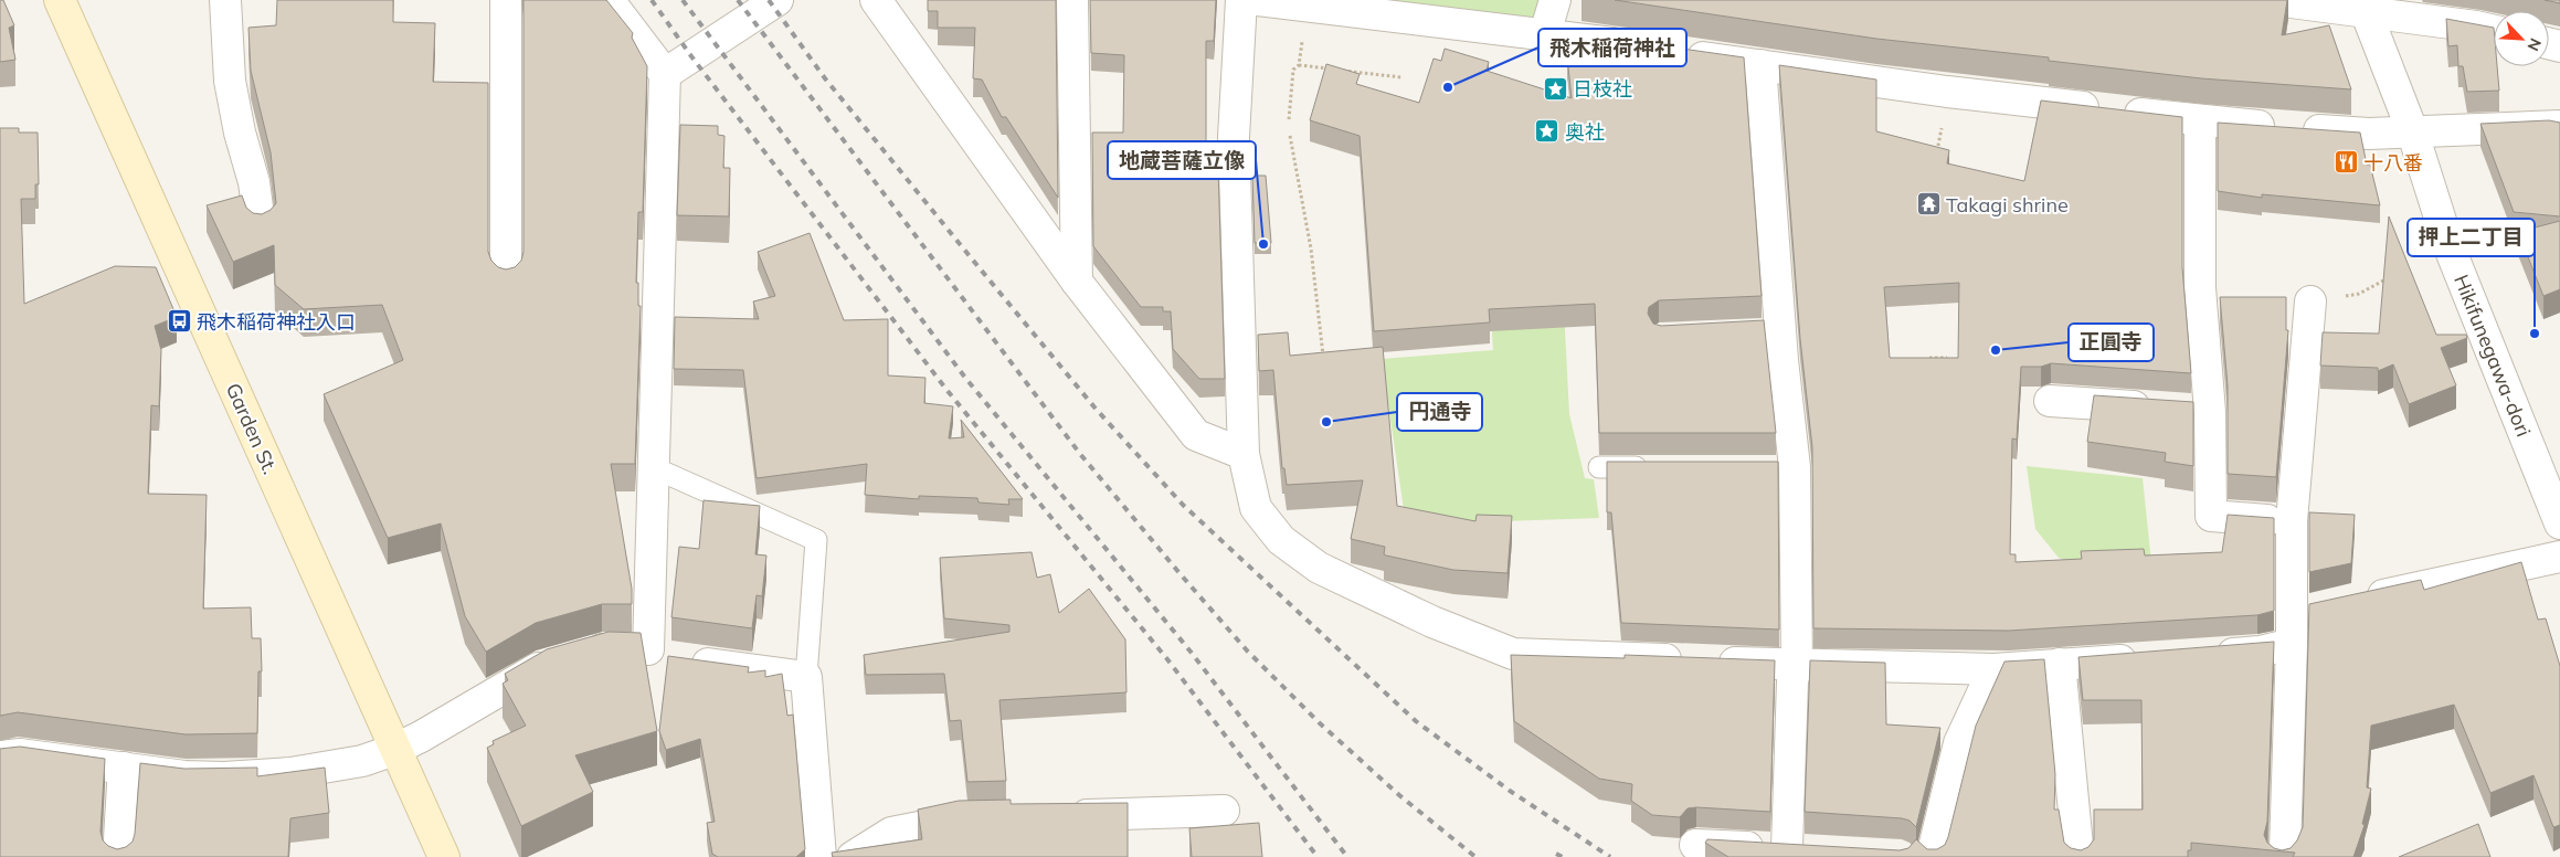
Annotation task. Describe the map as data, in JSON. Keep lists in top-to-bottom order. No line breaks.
{"streets":{"main road":["Garden St."],"street":["Hikifunegawa-dori"]},"places":{"other":["飛木稲荷神社","地蔵菩薩立像","押上二丁目","正圓寺","円通寺"],"place":["日枝社","奥社"],"restaurant":["十八番"],"temple":["Takagi shrine"],"bus stop":["飛木稲荷神社入口"]},"north":"bottom right"}
